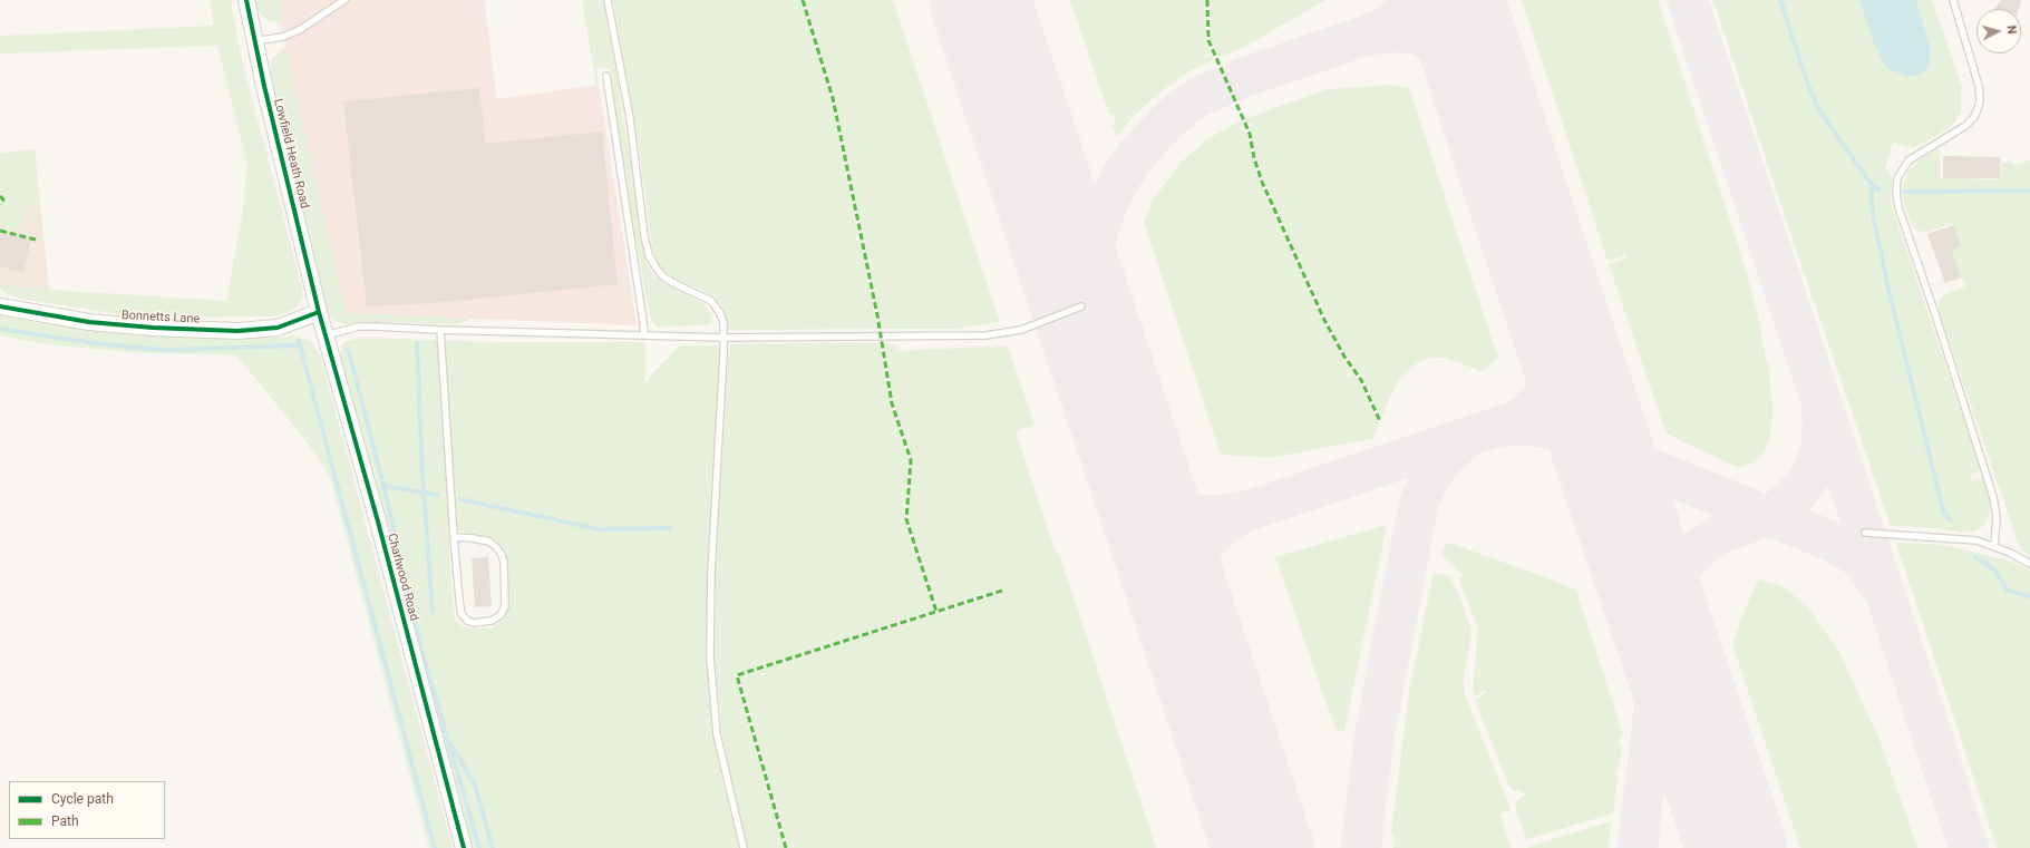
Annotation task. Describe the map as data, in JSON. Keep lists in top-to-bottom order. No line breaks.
{"streets":{"street":["Lowfield Heath Road","Bonnetts Lane","Charlwood Road"]},"crossings":[["Lowfield Heath Road","Bonnetts Lane"],["Lowfield Heath Road","Charlwood Road"],["Bonnetts Lane","Charlwood Road"]],"legend":["Cycle path","Path"],"north":"right"}
